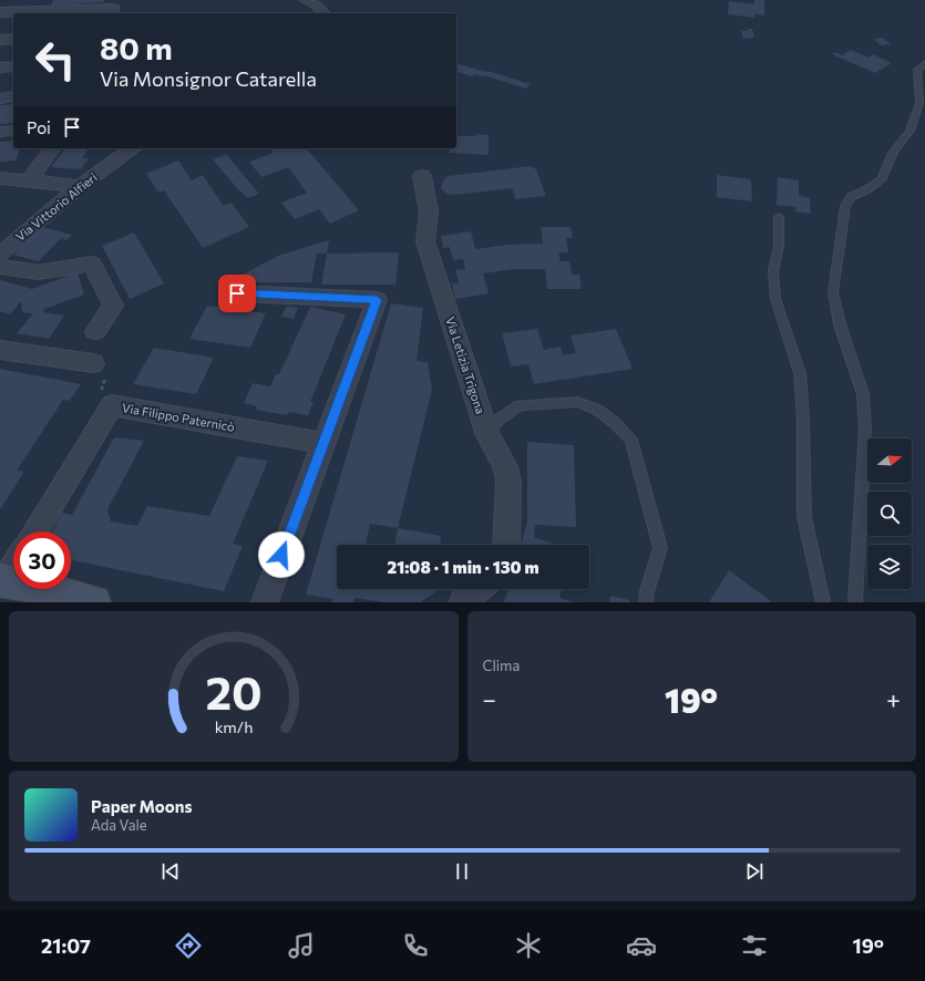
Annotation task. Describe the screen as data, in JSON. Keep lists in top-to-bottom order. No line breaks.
{"streets":{"street":["Via Vittorio Alfieri","Via Letizia Trigona","Via Filippo Paternicò"]},"north":"right","page":{"turn":["80 m","Via Monsignor Catarella"],"then":"Poi","limit":"30","trip":"21:08 · 1 min · 130 m","tile":"Clima","heat":["−","19°","+"],"song":["Paper Moons","Ada Vale"],"tabs":["21:07","19°"],"gauge":["20","km/h"]}}
